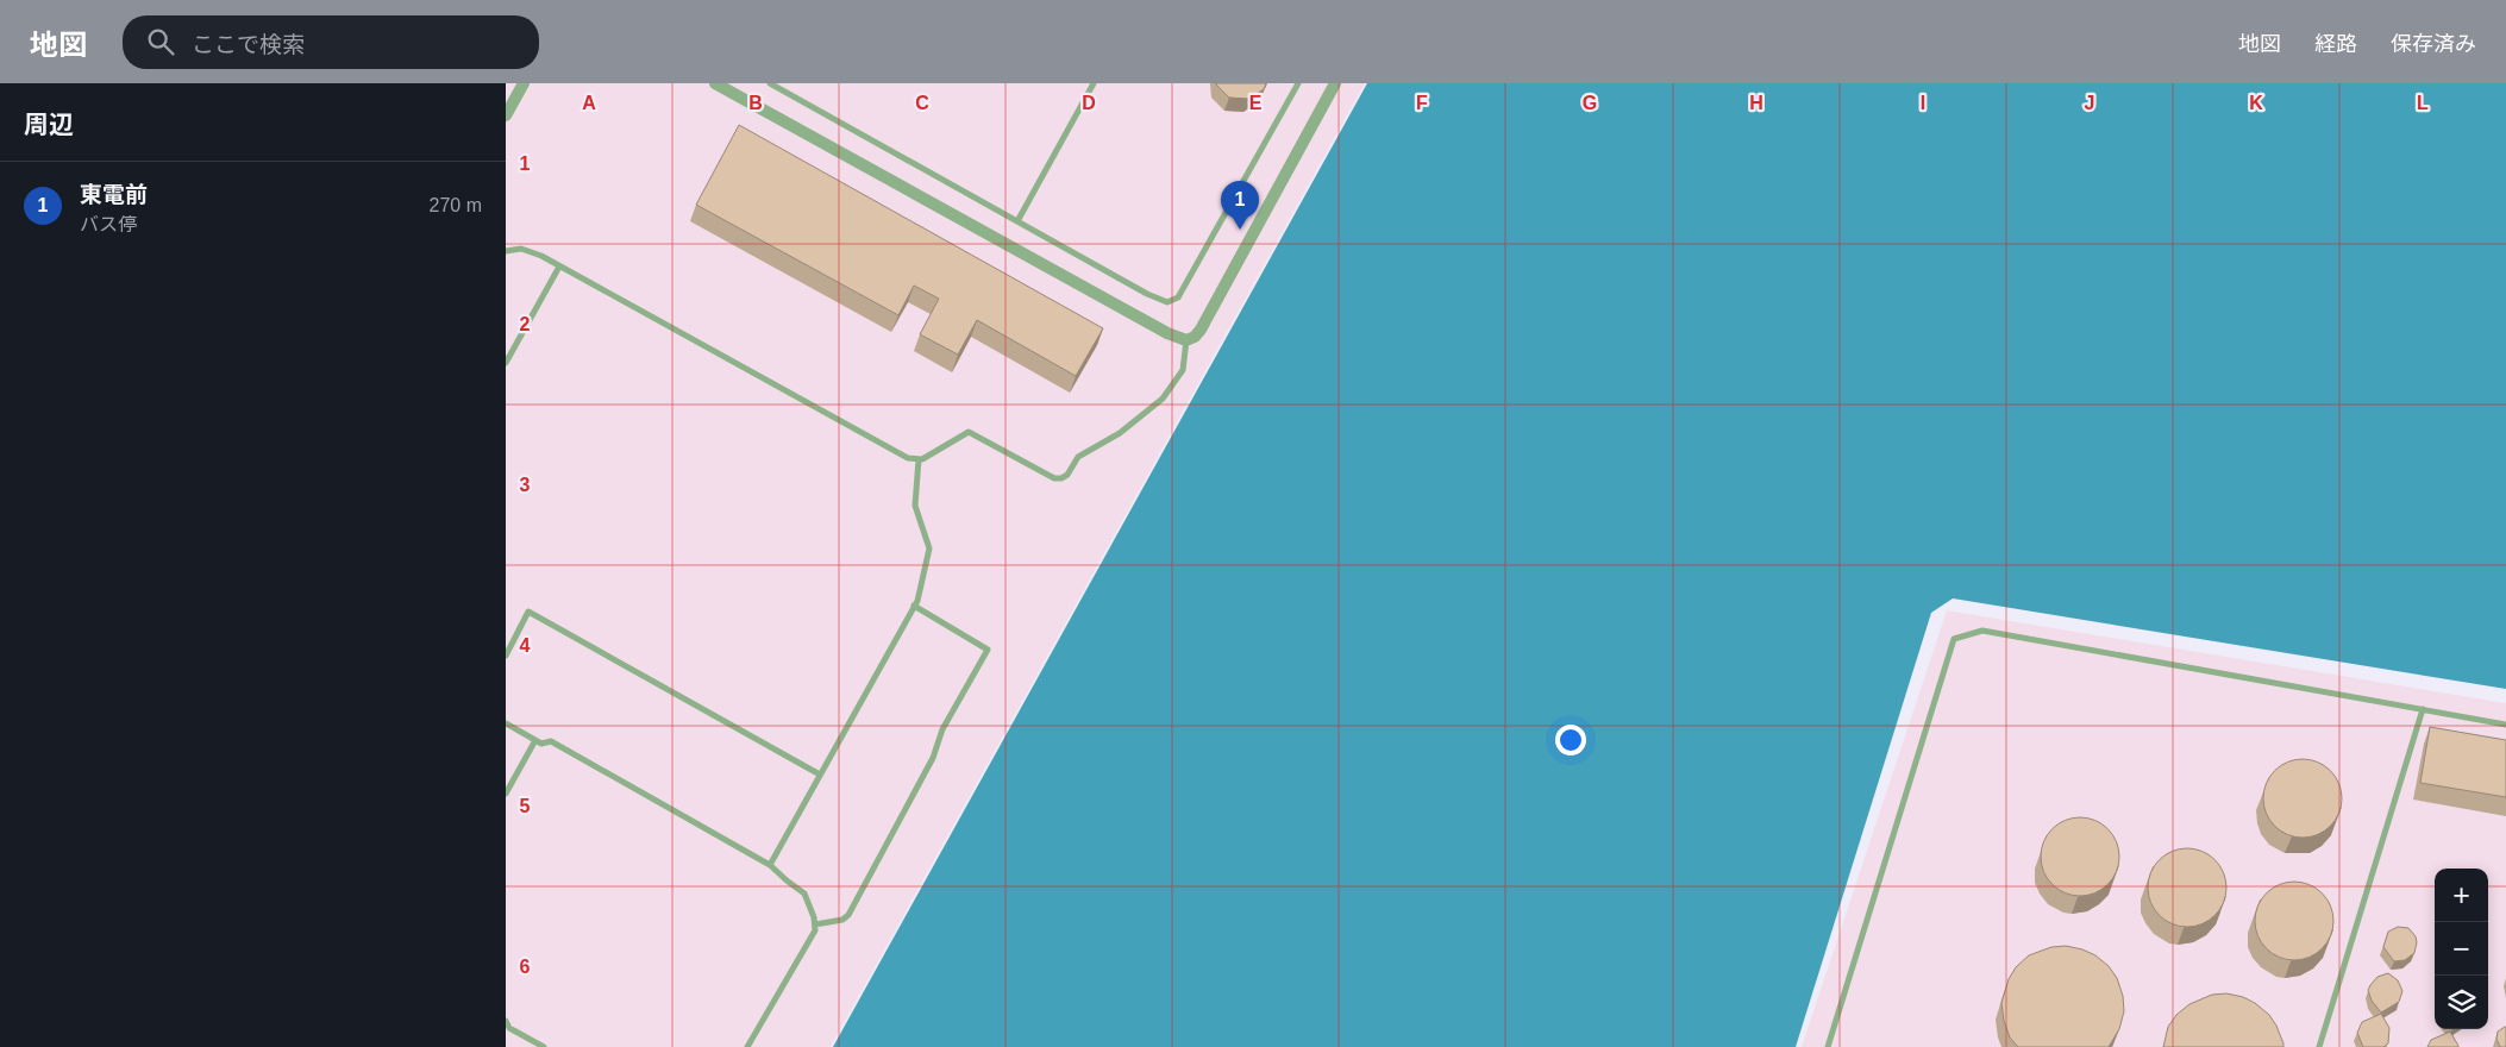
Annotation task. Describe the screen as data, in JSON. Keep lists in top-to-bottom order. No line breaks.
{"page":{"header":"地図","search":"ここで検索","nav":["地図","経路","保存済み"],"heading":"周辺","list":[{"mark":"1","name":"東電前","note":"バス停","value":"270 m"}],"pins":"1","map_buttons":["+","−"]},"grid":{"columns":["A","B","C","D","E","F","G","H","I","J","K","L"],"rows":["1","2","3","4","5","6"]}}
